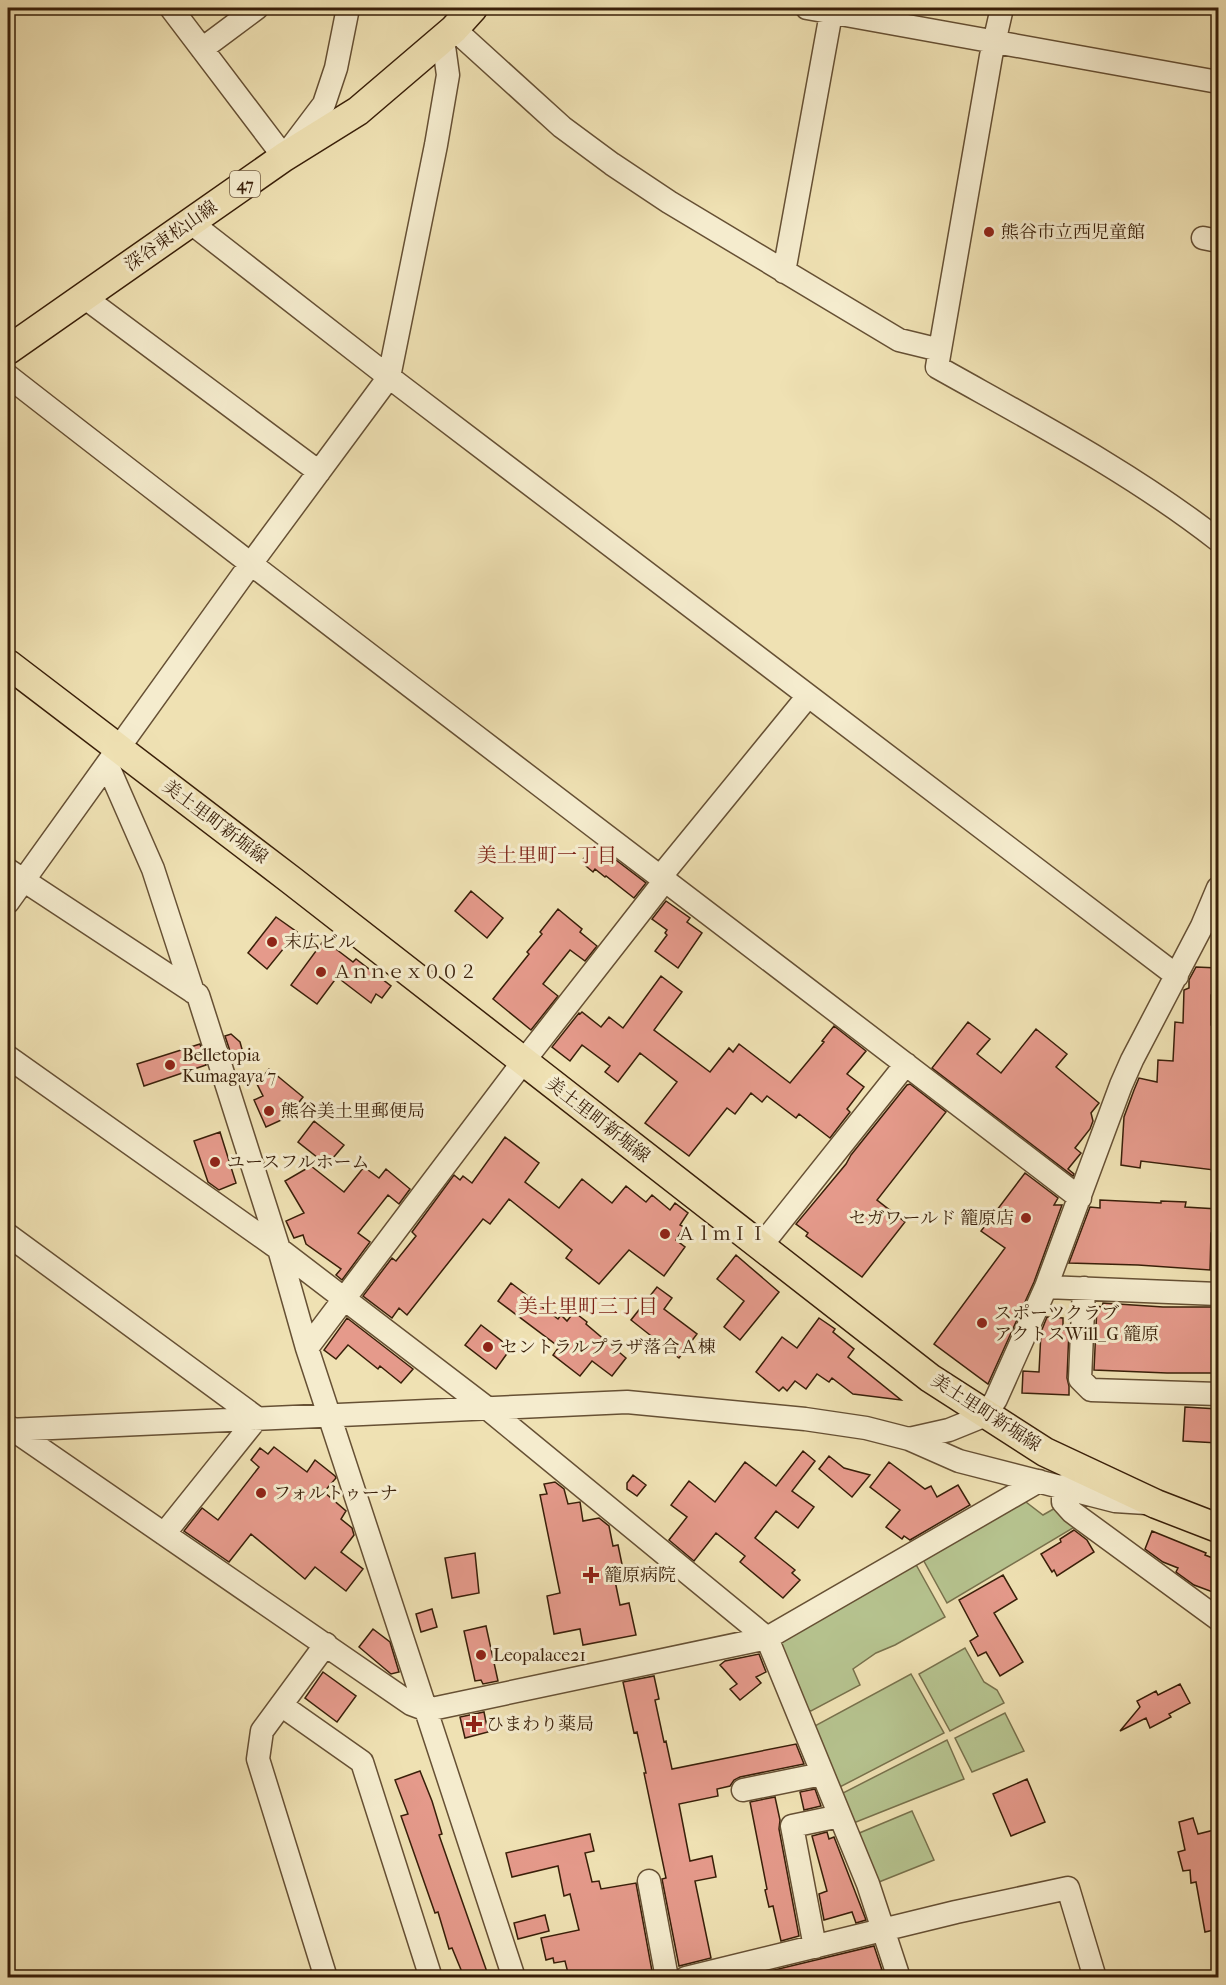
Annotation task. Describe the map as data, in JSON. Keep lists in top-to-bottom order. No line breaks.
{"streets":{"main road":["47","深谷東松山線","美土里町新堀線"]},"districts":["美土里町一丁目","美土里町三丁目"],"places":{"other":["熊谷市立西児童館","末広ビル","Ａｎｎｅｘ００２","Belletopia Kumagaya 7","熊谷美土里郵便局","ユースフルホーム","セガワールド 籠原店","ＡｌｍＩＩ","スポーツクラブ アクトスWill_G 籠原","セントラルプラザ落合Ａ棟","フォルトゥーナ","Leopalace21"],"health":["籠原病院","ひまわり薬局"]}}
